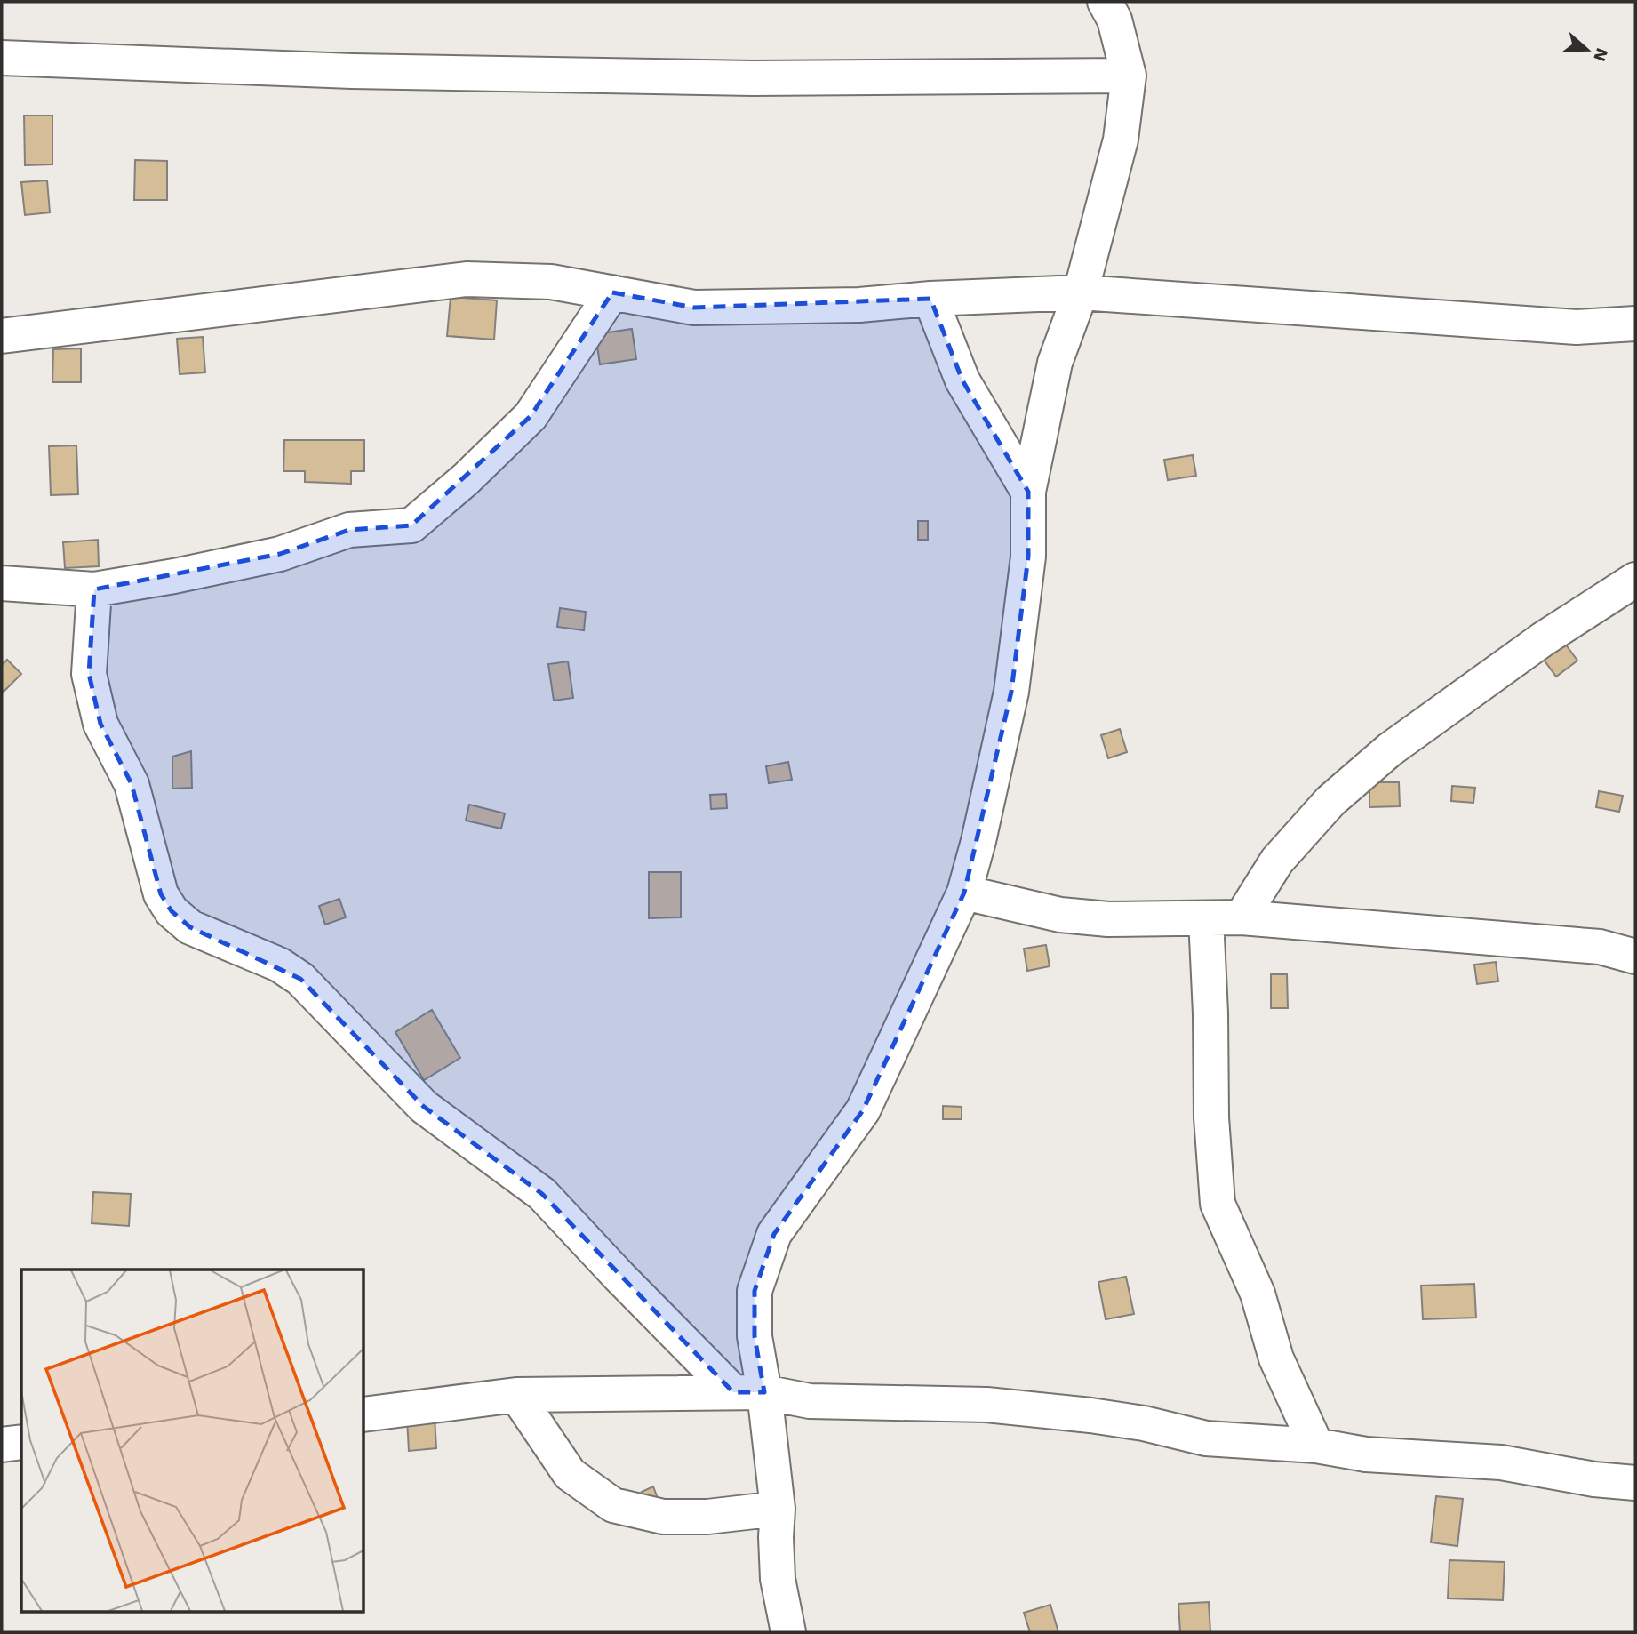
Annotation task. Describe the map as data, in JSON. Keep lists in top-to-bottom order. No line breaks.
{"north":"right"}
